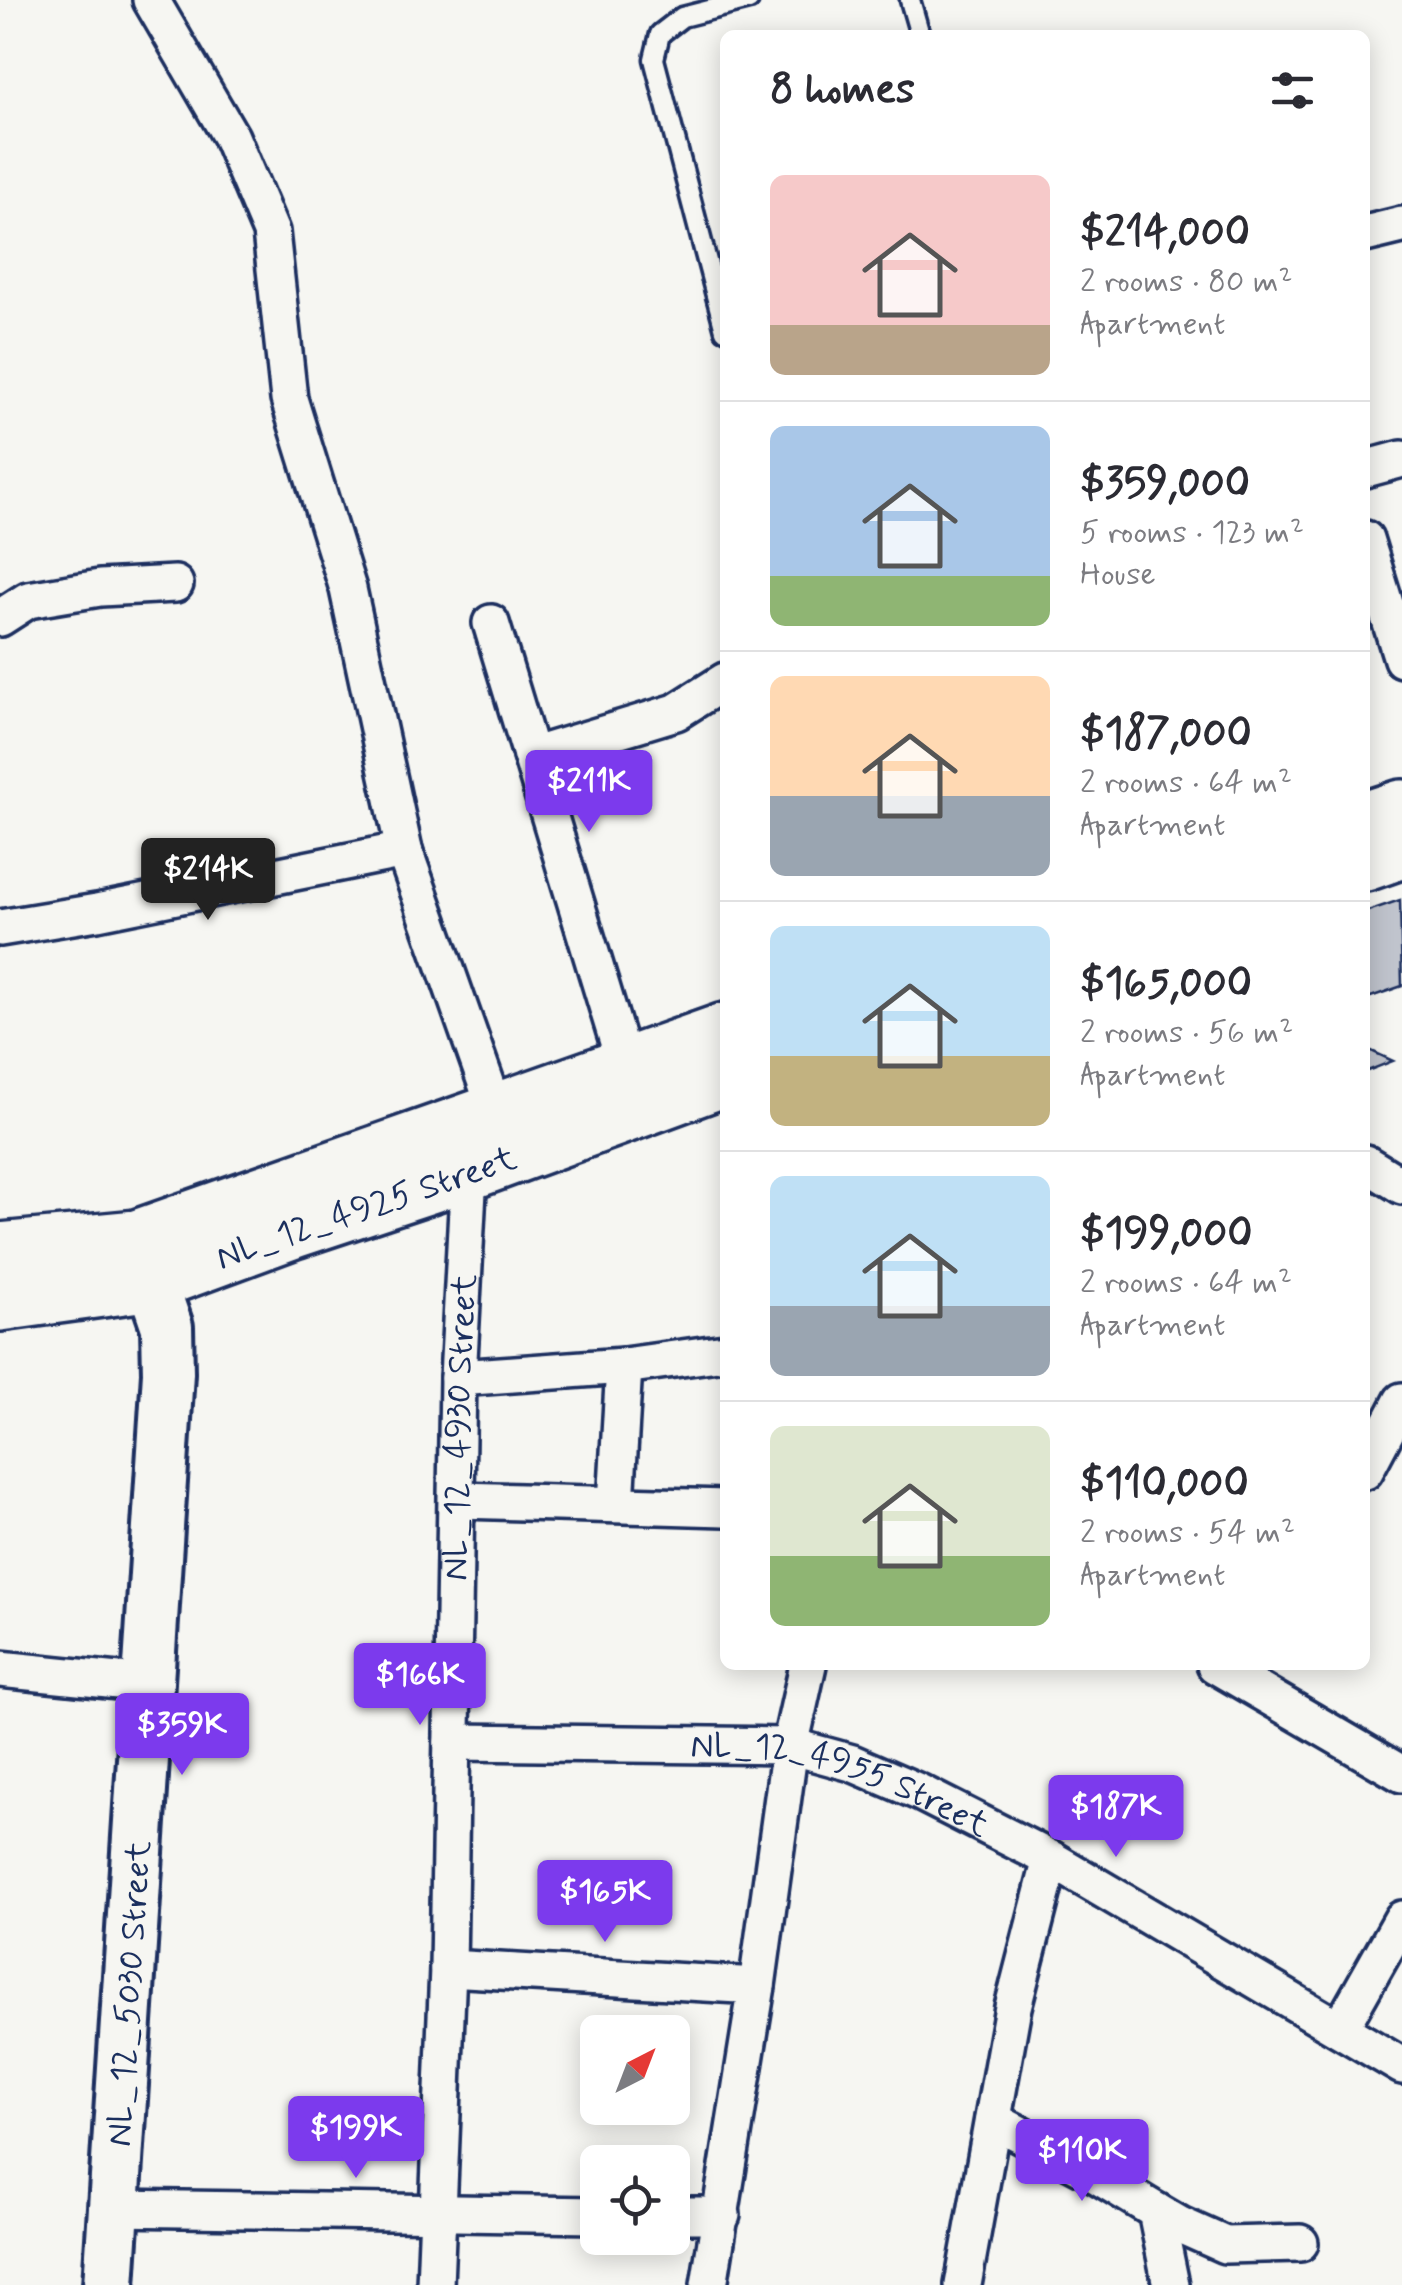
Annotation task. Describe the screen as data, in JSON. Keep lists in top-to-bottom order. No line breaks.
{"streets":{"main road":["NL_12_4925 Street"],"street":["NL_12_4930 Street","NL_12_4955 Street","NL_12_5030 Street"]},"crossings":[["NL_12_4925 Street","NL_12_4930 Street"],["NL_12_4925 Street","NL_12_5030 Street"],["NL_12_4930 Street","NL_12_4955 Street"]],"north":"top right","page":{"heading":"8 homes","list":[{"name":"$214,000","note":"2 rooms · 80 m² · Apartment"},{"name":"$359,000","note":"5 rooms · 123 m² · House"},{"name":"$187,000","note":"2 rooms · 64 m² · Apartment"},{"name":"$165,000","note":"2 rooms · 56 m² · Apartment"},{"name":"$199,000","note":"2 rooms · 64 m² · Apartment"},{"name":"$110,000","note":"2 rooms · 54 m² · Apartment"}],"price":["$211K","$214K","$166K","$359K","$187K","$165K","$199K","$110K"]}}
